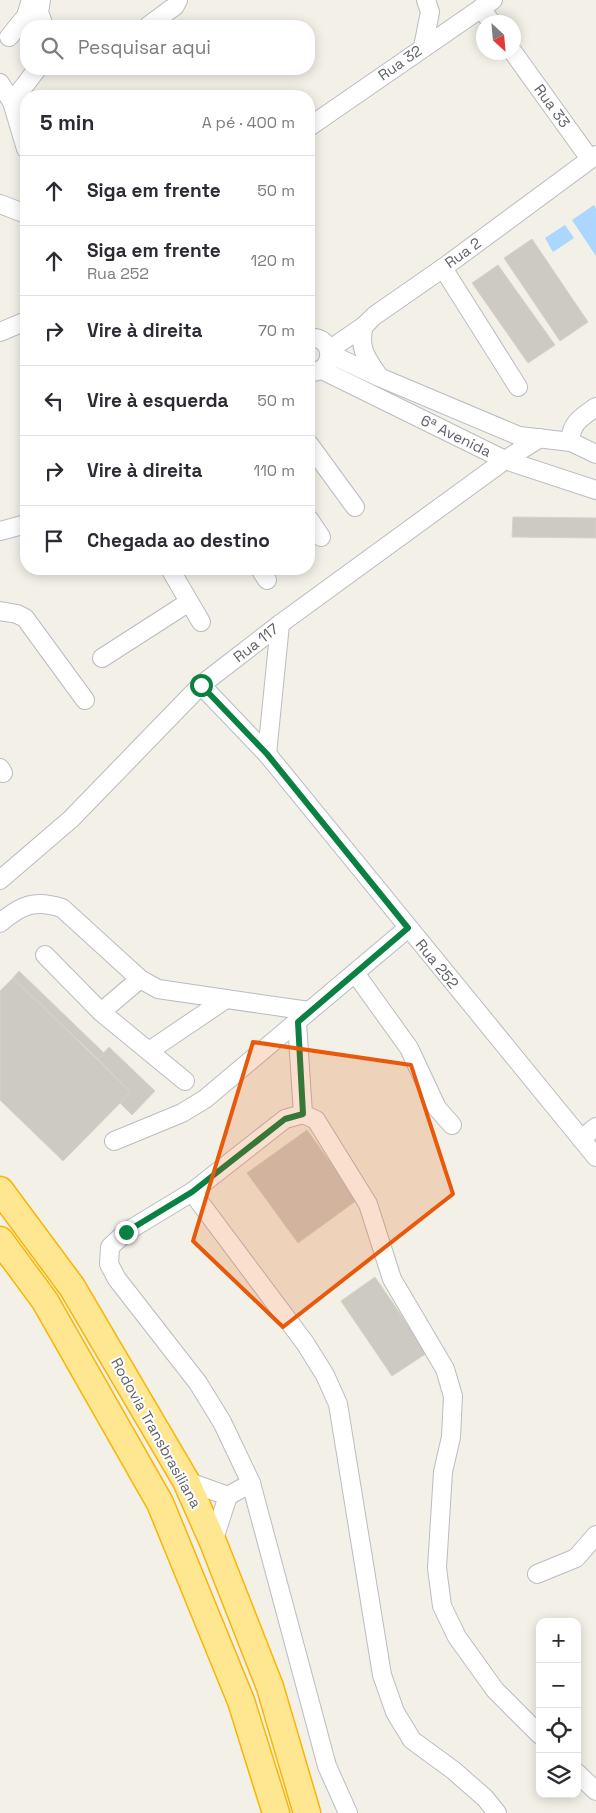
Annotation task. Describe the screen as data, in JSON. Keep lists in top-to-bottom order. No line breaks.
{"streets":{"highway":["Rodovia Transbrasiliana"],"street":["Rua 32","Rua 33","Rua 2","6ª Avenida","Rua 117","Rua 252"]},"crossings":[["Rua 33","Rua 2"],["Rua 2","6ª Avenida"],["6ª Avenida","Rua 117"],["Rua 117","Rua 252"]],"north":"bottom right","page":{"search":"Pesquisar aqui","heading":["5 min","A pé · 400 m"],"list":[["Siga em frente","50 m"],["Siga em frente","Rua 252","120 m"],["Vire à direita","70 m"],["Vire à esquerda","50 m"],["Vire à direita","110 m"],"Chegada ao destino"],"map_buttons":["+","−"]}}
